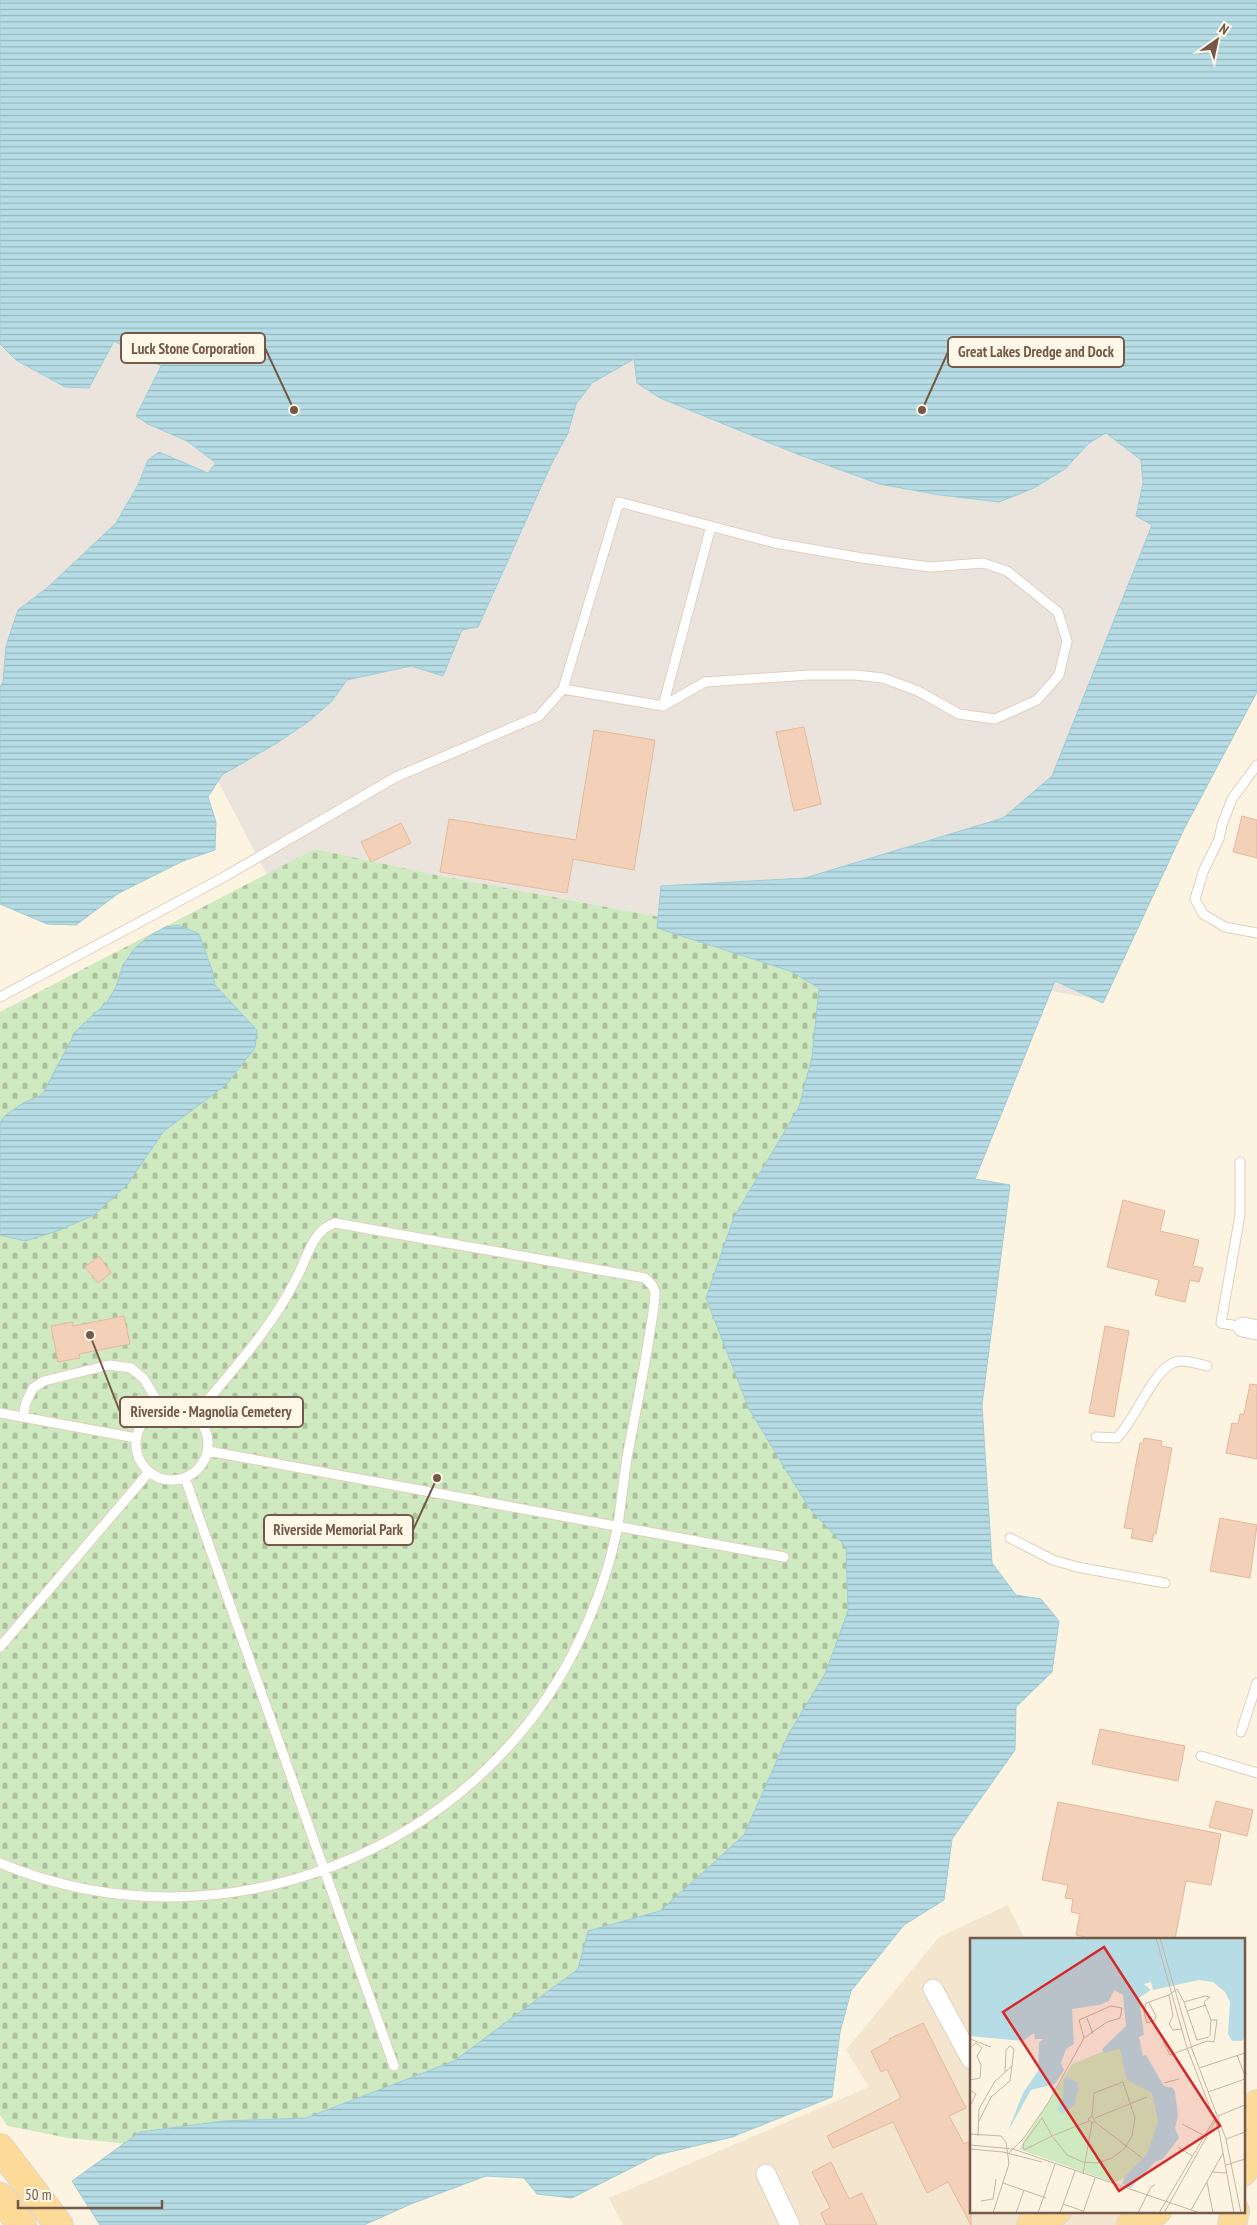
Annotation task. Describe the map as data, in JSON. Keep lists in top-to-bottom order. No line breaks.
{"places":["Luck Stone Corporation","Great Lakes Dredge and Dock","Riverside - Magnolia Cemetery","Riverside Memorial Park"],"scale_bar":"50 m","north":"top right"}
